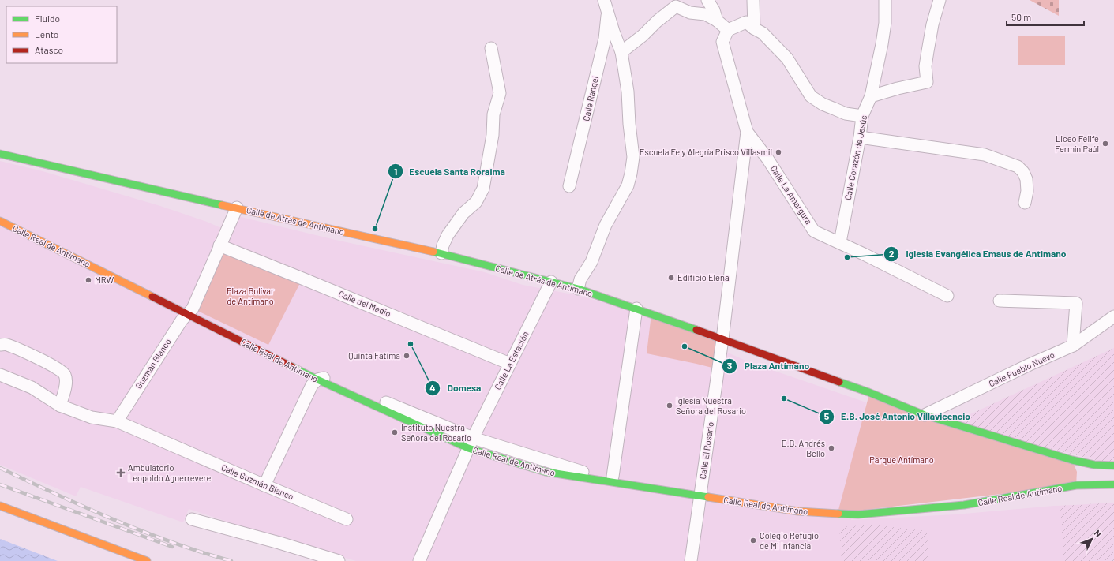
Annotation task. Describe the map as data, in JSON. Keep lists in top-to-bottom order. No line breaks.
{"streets":{"main road":["Calle de Atrás de Antímano","Calle Real de Antímano"],"street":["Calle Rangel","Calle Corazón de Jesús","Calle La Amargura","Calle del Medio","Calle La Estación","Guzmán Blanco","Calle Pueblo Nuevo","Calle El Rosario","Calle Guzmán Blanco"]},"crossings":[["Calle Corazón de Jesús","Calle La Amargura"],["Calle La Amargura","Calle de Atrás de Antímano"],["Calle La Amargura","Calle El Rosario"],["Calle de Atrás de Antímano","Calle La Estación"],["Calle de Atrás de Antímano","Guzmán Blanco"],["Calle de Atrás de Antímano","Calle Pueblo Nuevo"],["Calle de Atrás de Antímano","Calle El Rosario"],["Calle Real de Antímano","Calle La Estación"],["Calle Real de Antímano","Guzmán Blanco"],["Calle Real de Antímano","Calle El Rosario"],["Calle del Medio","Calle La Estación"],["Calle del Medio","Guzmán Blanco"],["Guzmán Blanco","Calle Guzmán Blanco"]],"parks":["Plaza Bolívar de Antímano","Parque Antímano"],"places":{"other":["Liceo Felife Fermín Paúl","Escuela Fe y Alegría Prisco Villasmil","Escuela Santa Roraima","Iglesia Evangélica Emaus de Antimano","Edificio Elena","MRW","Domesa","Plaza Antímano","Quinta Fatima","E.B. José Antonio Villavicencio","Iglesia Nuestra Señora del Rosario","Instituto Nuestra Señora del Rosario","E.B. Andrés Bello","Colegio Refugio de Mi Infancia"],"health":["Ambulatorio Leopoldo Aguerrevere"]},"legend":["Fluido","Lento","Atasco"],"scale_bar":"50 m","north":"top right"}
